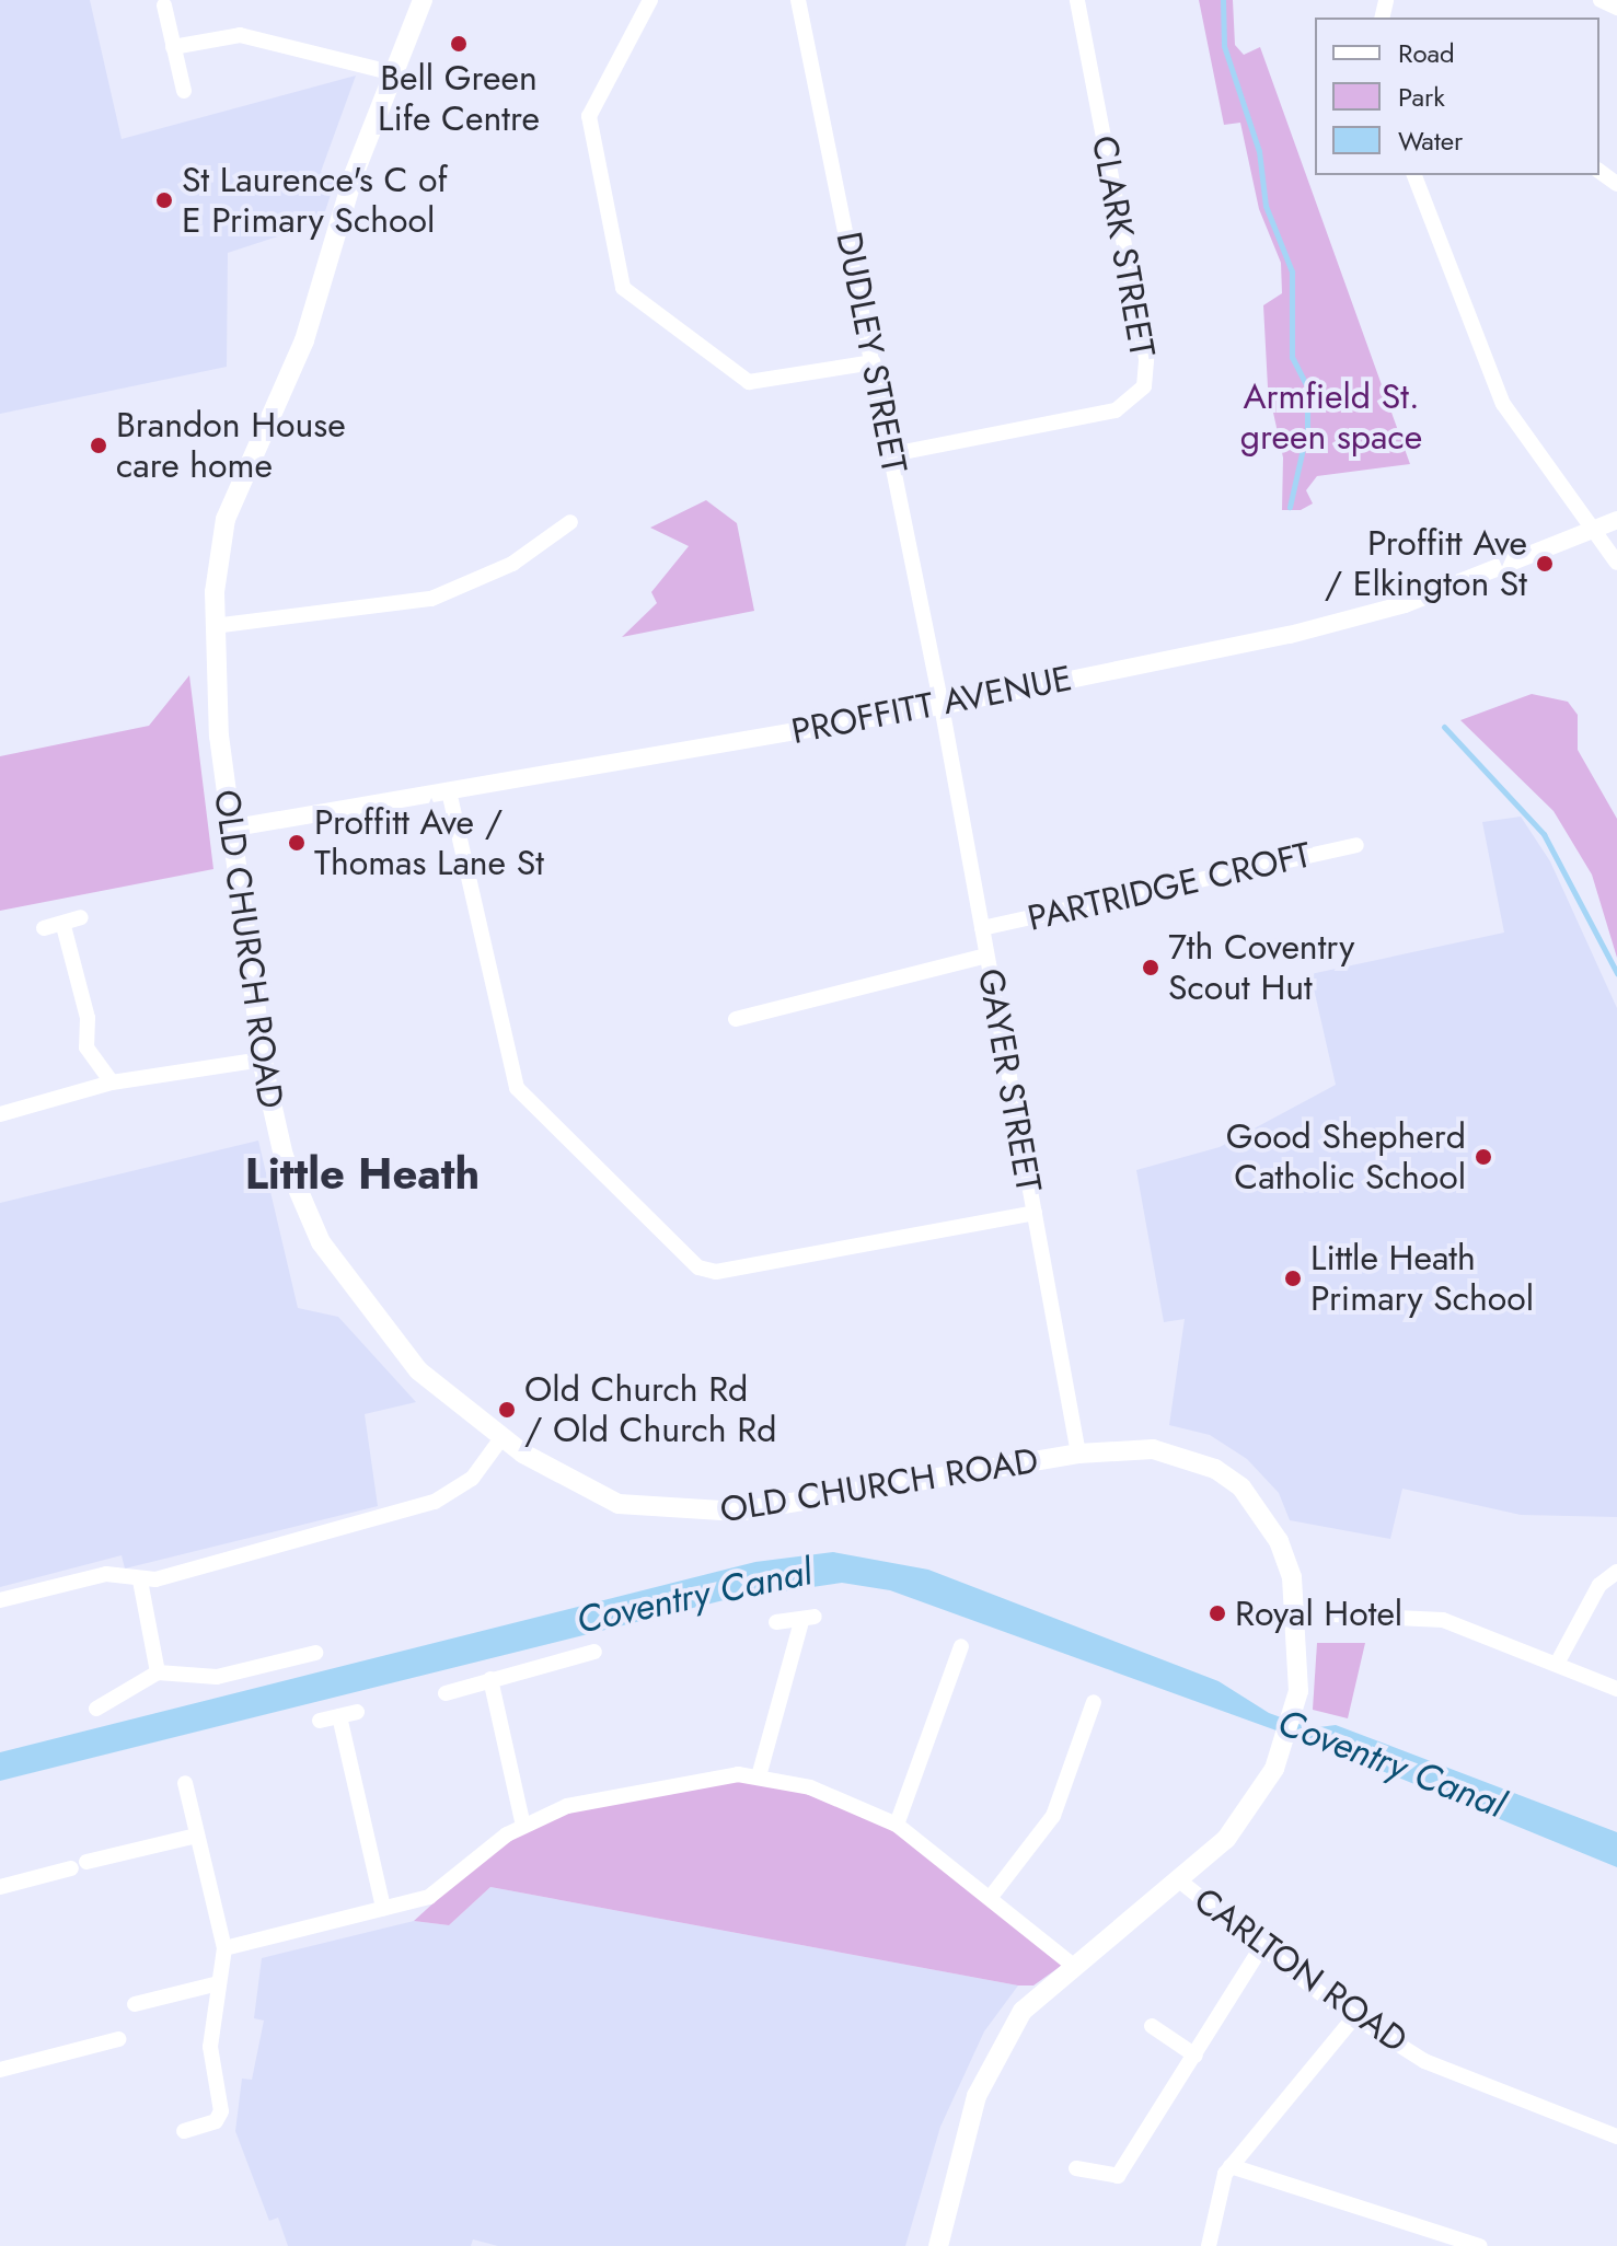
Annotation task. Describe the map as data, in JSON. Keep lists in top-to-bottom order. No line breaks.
{"streets":{"main road":["OLD CHURCH ROAD"],"street":["CLARK STREET","DUDLEY STREET","PROFFITT AVENUE","PARTRIDGE CROFT","GAYER STREET","CARLTON ROAD"]},"crossings":[["CLARK STREET","DUDLEY STREET"],["DUDLEY STREET","PROFFITT AVENUE"],["DUDLEY STREET","GAYER STREET"],["PROFFITT AVENUE","OLD CHURCH ROAD"],["PROFFITT AVENUE","GAYER STREET"],["PARTRIDGE CROFT","GAYER STREET"],["OLD CHURCH ROAD","GAYER STREET"],["OLD CHURCH ROAD","CARLTON ROAD"]],"districts":["Little Heath"],"water":["Coventry Canal"],"parks":["Armfield St. green space"],"places":["Bell Green Life Centre","St Laurence's C of E Primary School","Brandon House care home","Proffitt Ave / Elkington St","Proffitt Ave / Thomas Lane St","7th Coventry Scout Hut","Good Shepherd Catholic School","Little Heath Primary School","Old Church Rd / Old Church Rd","Royal Hotel"],"legend":["Road","Park","Water"]}
